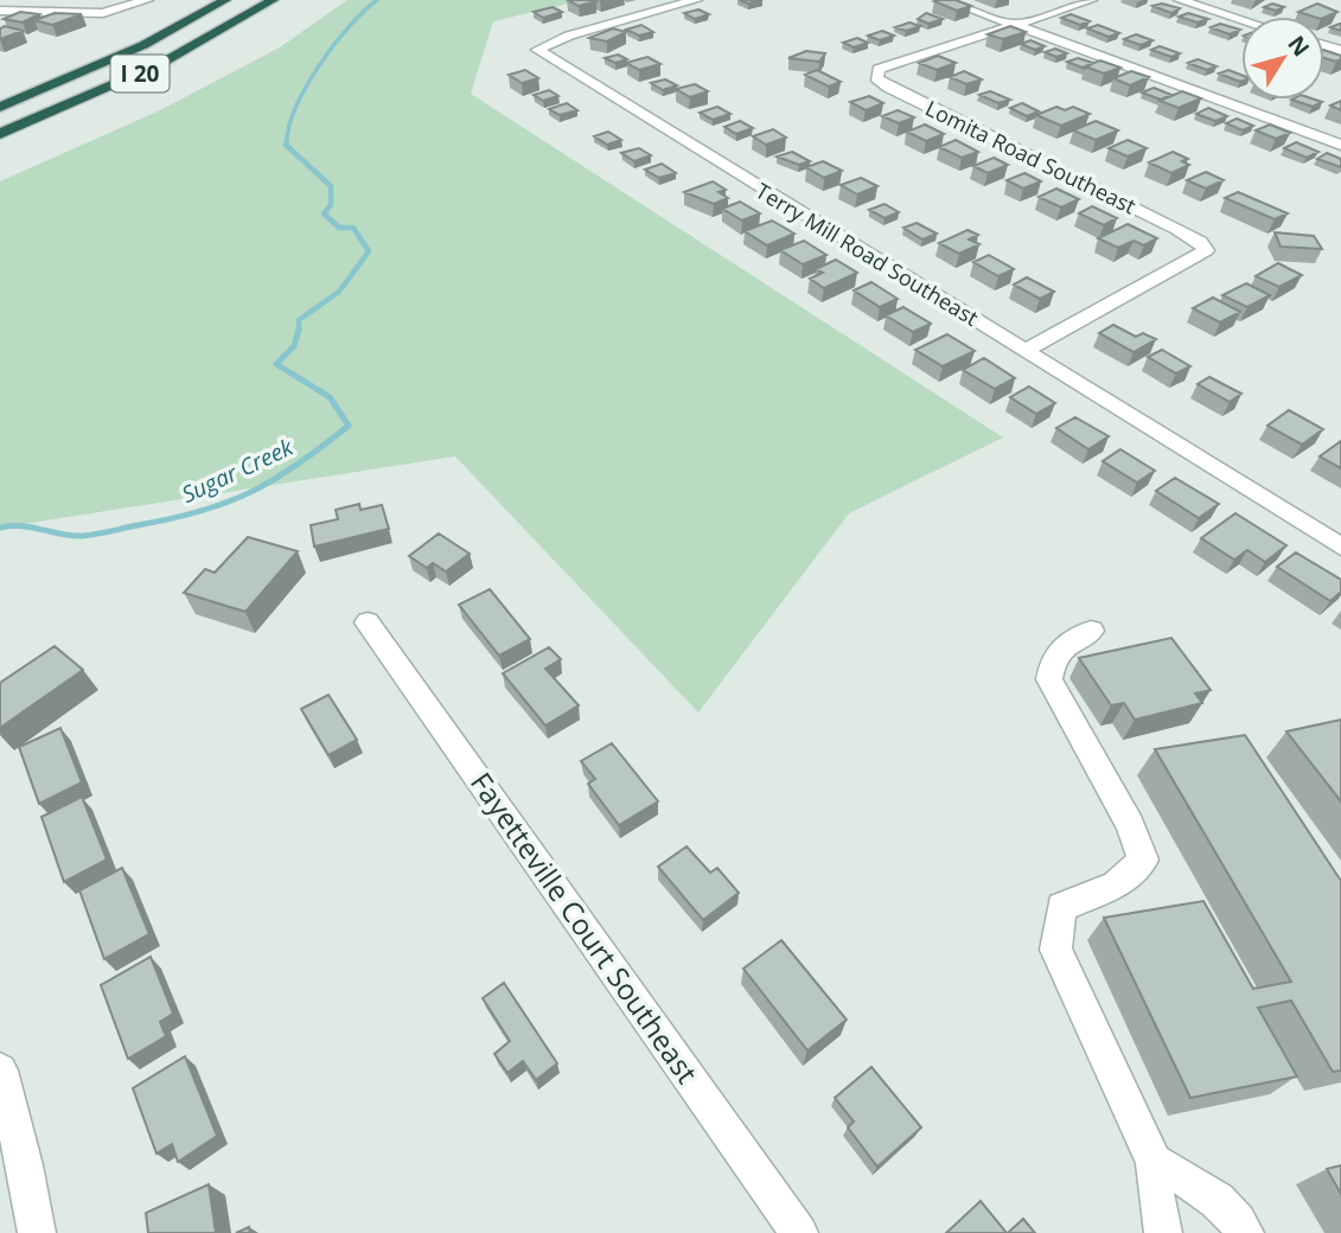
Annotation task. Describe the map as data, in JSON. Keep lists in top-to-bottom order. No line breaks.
{"streets":{"highway":["I 20"],"street":["Lomita Road Southeast","Terry Mill Road Southeast","Fayetteville Court Southeast"]},"crossings":[["Lomita Road Southeast","Terry Mill Road Southeast"]],"water":["Sugar Creek"],"north":"top right"}
